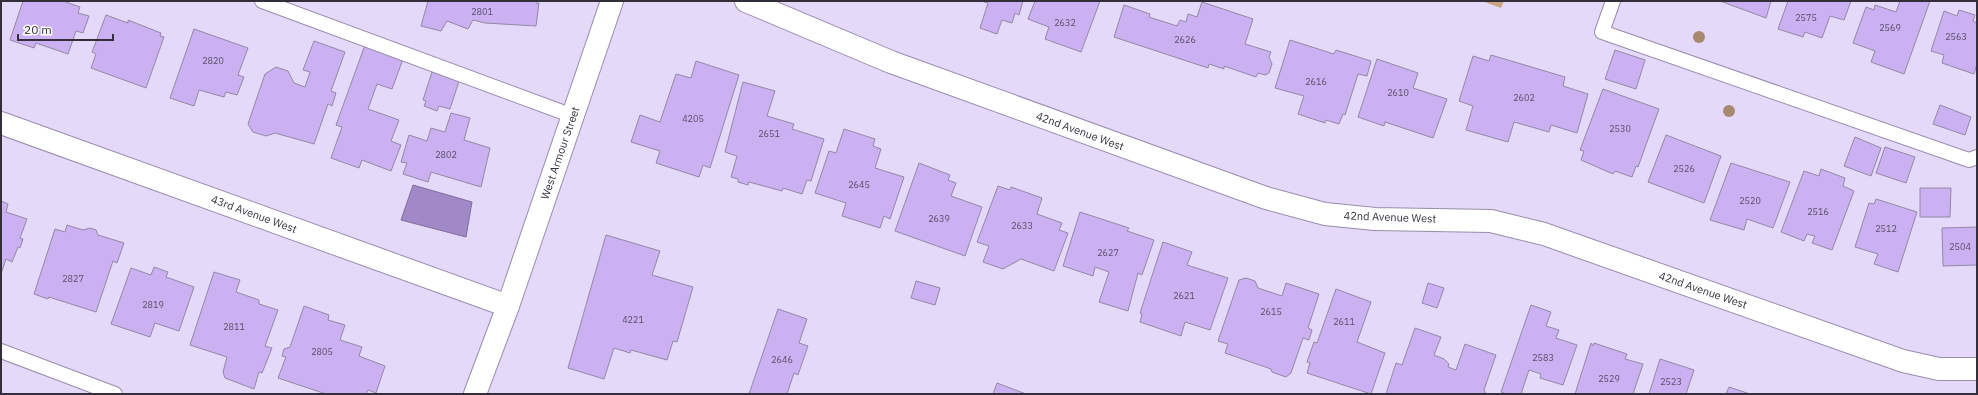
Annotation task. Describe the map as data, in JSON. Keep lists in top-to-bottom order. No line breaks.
{"streets":{"street":["42nd Avenue West","West Armour Street","43rd Avenue West"]},"crossings":[["West Armour Street","43rd Avenue West"]],"house_numbers":["2801","2575","2632","2569","2563","2626","2820","2616","2610","2602","4205","2530","2651","2802","2526","2645","2520","2516","2639","2633","2512","2504","2627","2827","2621","2819","2615","4221","2611","2811","2805","2583","2646","2529","2523"],"scale_bar":"20 m"}
